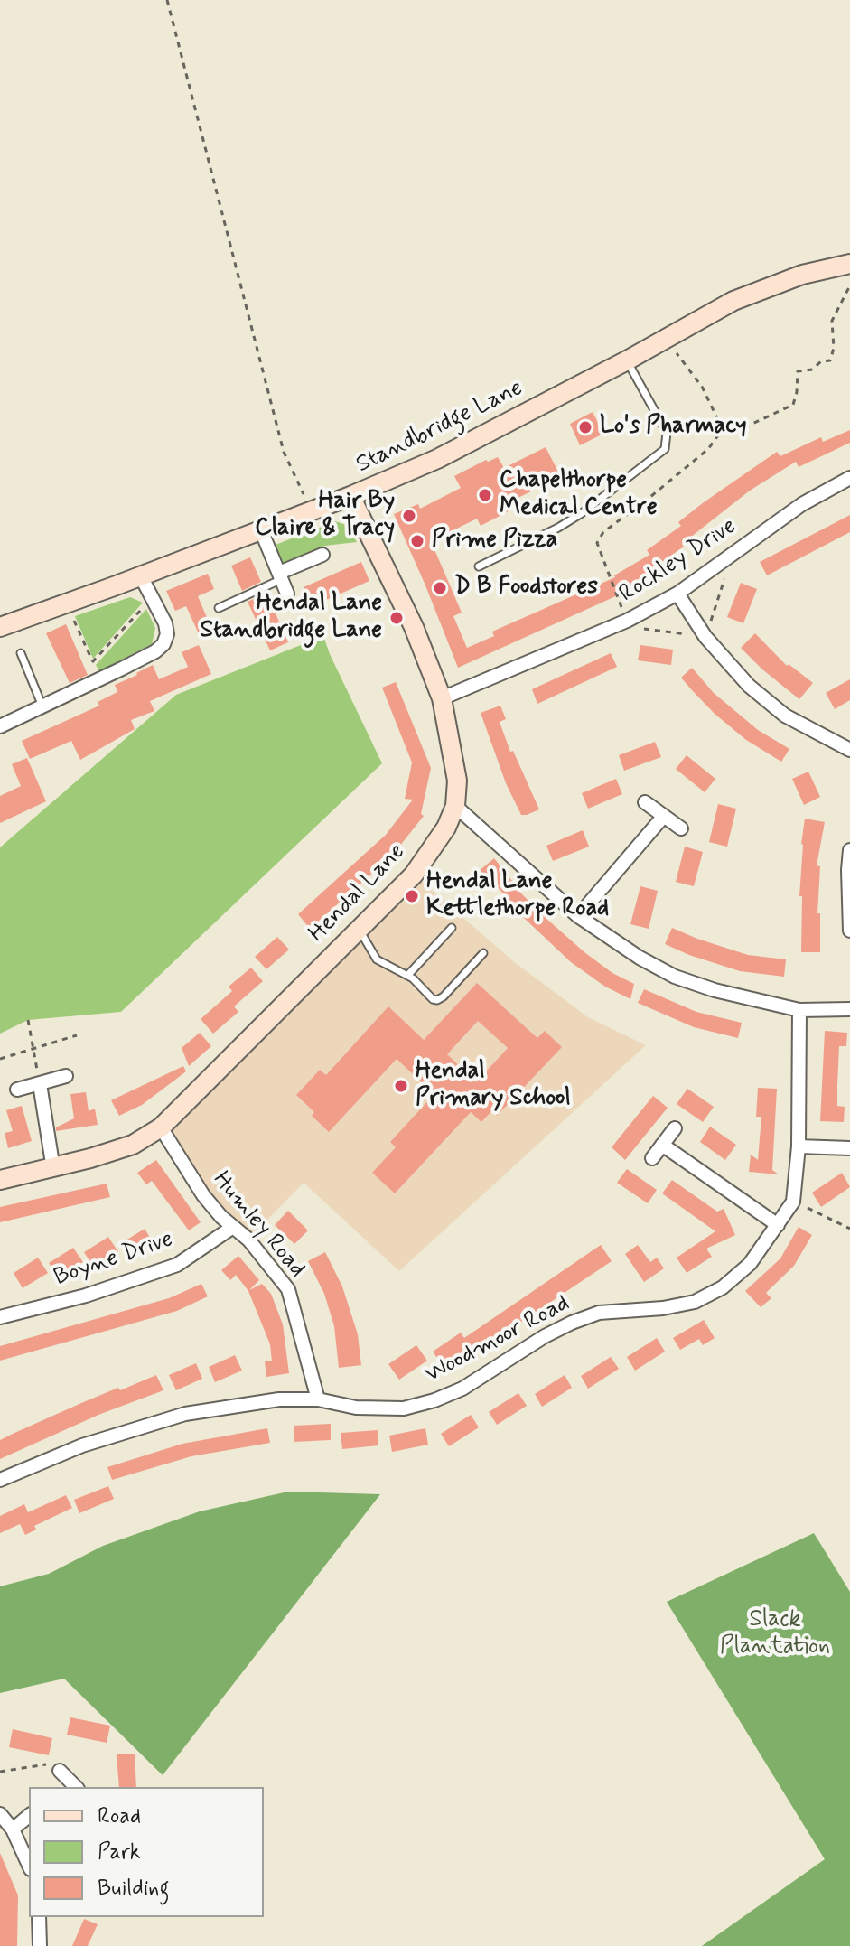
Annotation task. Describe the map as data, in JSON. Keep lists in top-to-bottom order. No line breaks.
{"streets":{"street":["Standbridge Lane","Rockley Drive","Hendal Lane","Humley Road","Boyne Drive","Woodmoor Road"]},"crossings":[["Standbridge Lane","Hendal Lane"],["Rockley Drive","Hendal Lane"],["Hendal Lane","Humley Road"],["Humley Road","Boyne Drive"],["Humley Road","Woodmoor Road"]],"parks":["Slack Plantation"],"places":["Lo's Pharmacy","Chapelthorpe Medical Centre","Hair By Claire & Tracy","Prime Pizza","D B Foodstores","Hendal Lane Standbridge Lane","Hendal Lane Kettlethorpe Road","Hendal Primary School"],"legend":["Road","Park","Building"]}
